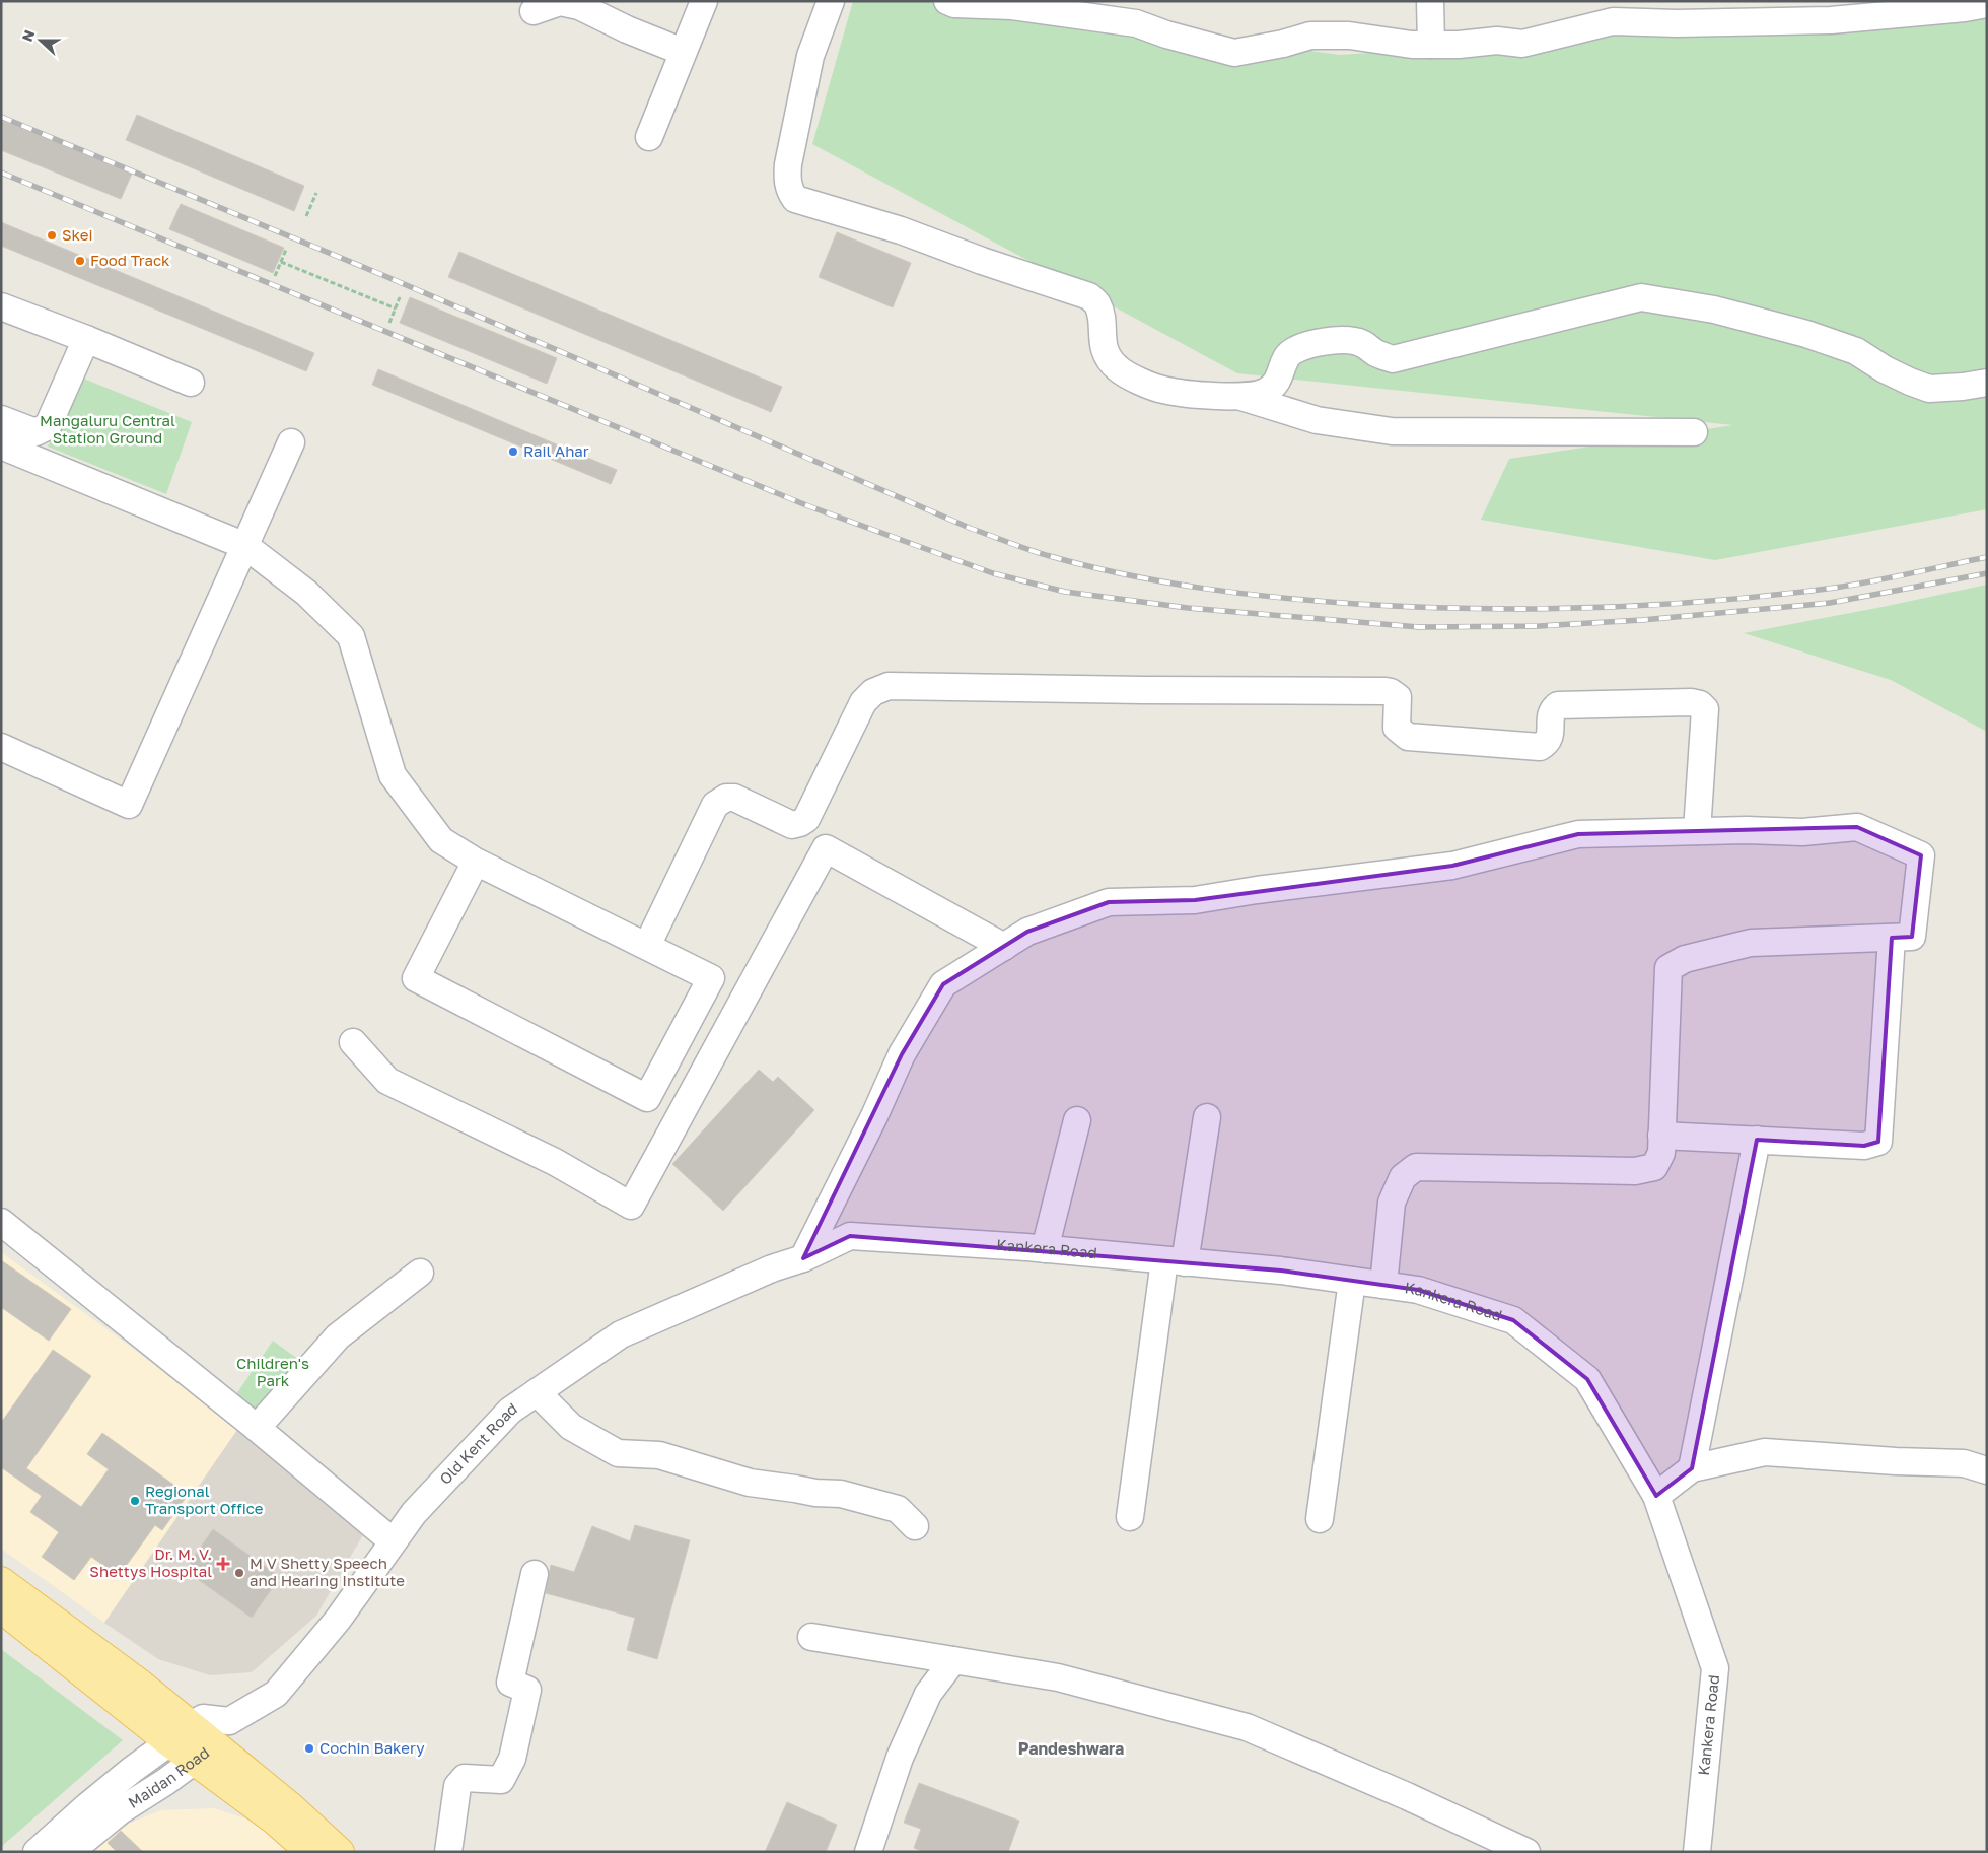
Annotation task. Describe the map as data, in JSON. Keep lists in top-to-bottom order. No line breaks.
{"streets":{"main road":["Maidan Road"],"street":["Kankera Road","Old Kent Road"]},"crossings":[["Kankera Road","Old Kent Road"],["Old Kent Road","Maidan Road"]],"districts":["Pandeshwara"],"parks":["Mangaluru Central Station Ground","Children's Park"],"places":{"other":["Skei","Food Track","Rail Ahar","Regional Transport Office","M V Shetty Speech and Hearing Institute","Cochin Bakery"],"health":["Dr. M. V. Shettys Hospital"]},"north":"left"}
